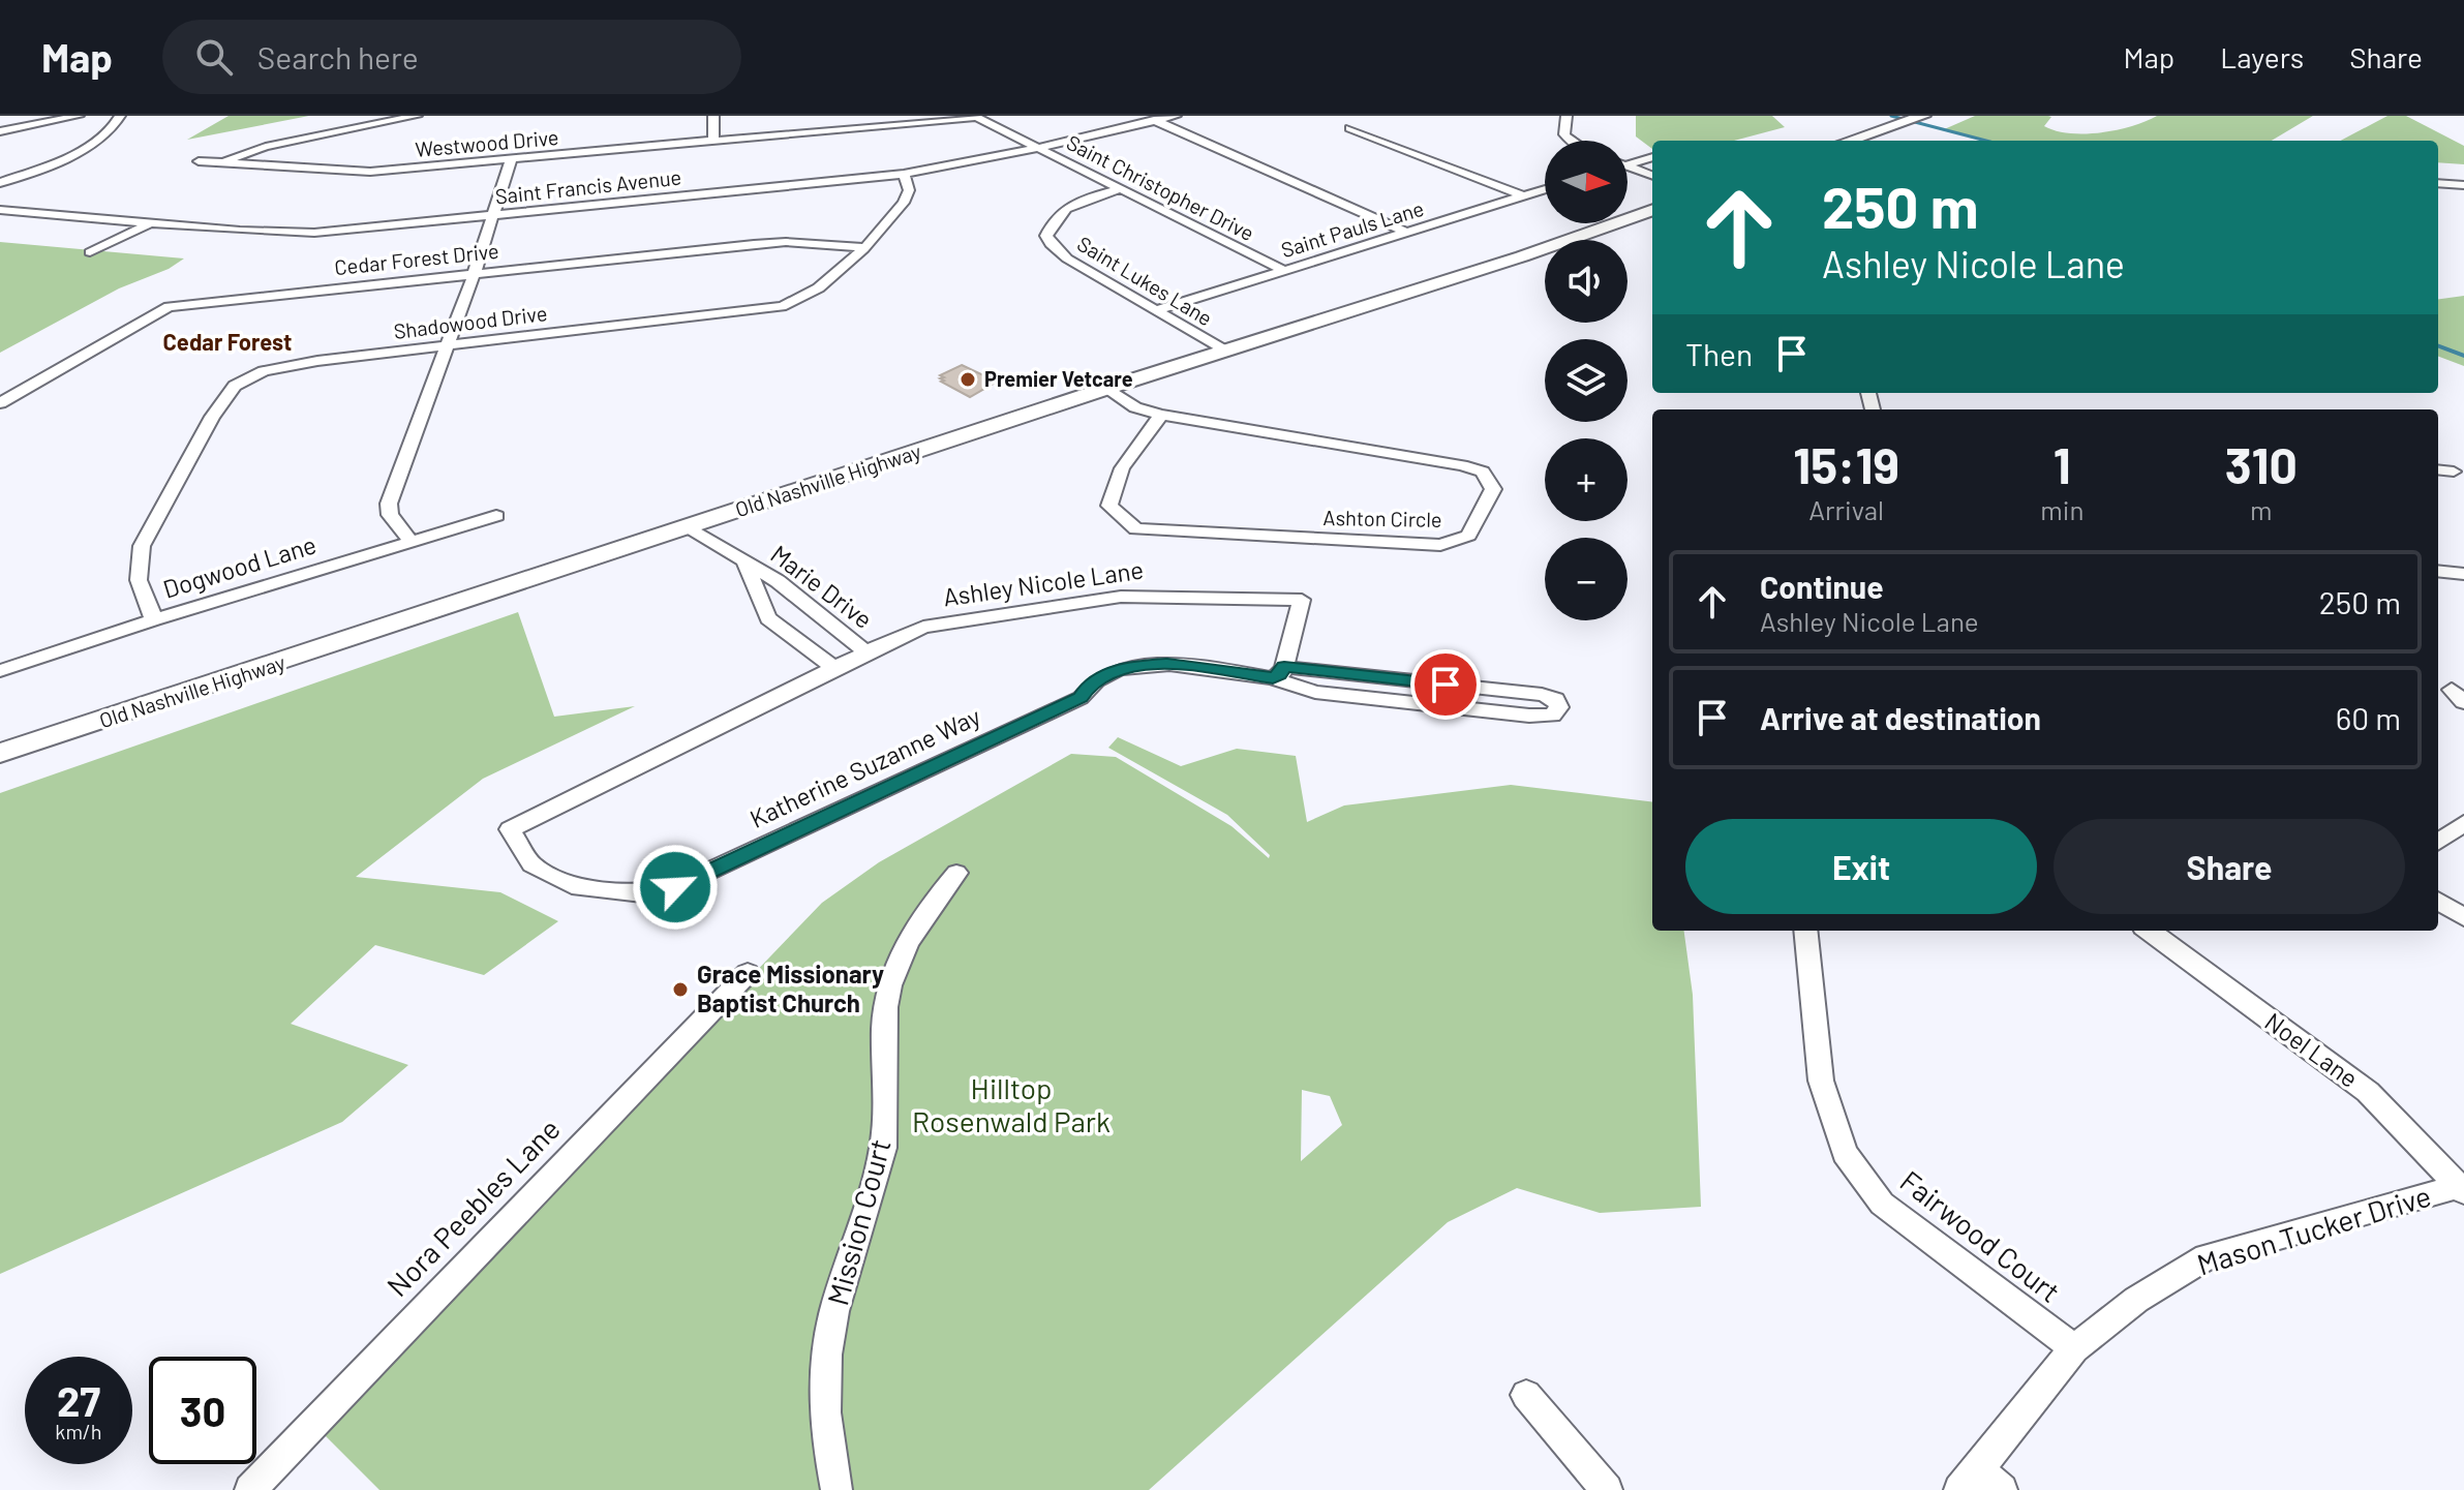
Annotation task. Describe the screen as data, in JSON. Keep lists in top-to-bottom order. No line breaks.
{"streets":{"main road":["Old Nashville Highway"],"street":["Westwood Drive","Saint Francis Avenue","Saint Christopher Drive","Saint Pauls Lane","Cedar Forest Drive","Saint Lukes Lane","Shadowood Drive","Ashton Circle","Dogwood Lane","Ashley Nicole Lane","Marie Drive","Katherine Suzanne Way","Noel Lane","Nora Peebles Lane","Mission Court","Mason Tucker Drive","Fairwood Court"]},"crossings":[["Westwood Drive","Saint Christopher Drive"],["Saint Francis Avenue","Saint Christopher Drive"],["Saint Francis Avenue","Shadowood Drive"],["Saint Christopher Drive","Saint Pauls Lane"],["Saint Christopher Drive","Saint Lukes Lane"],["Saint Pauls Lane","Saint Lukes Lane"],["Cedar Forest Drive","Shadowood Drive"],["Saint Lukes Lane","Old Nashville Highway"],["Shadowood Drive","Dogwood Lane"],["Old Nashville Highway","Ashton Circle"],["Old Nashville Highway","Marie Drive"],["Ashley Nicole Lane","Marie Drive"],["Ashley Nicole Lane","Katherine Suzanne Way"],["Noel Lane","Mason Tucker Drive"],["Mason Tucker Drive","Fairwood Court"]],"districts":["Cedar Forest"],"parks":["Hilltop Rosenwald Park"],"places":["Premier Vetcare","Grace Missionary Baptist Church"],"north":"right","page":{"header":"Map","search":"Search here","nav":["Map","Layers","Share"],"map_buttons":["+","−"],"turn":["250 m","Ashley Nicole Lane"],"then":"Then","eta":["15:19","Arrival","1","min","310","m"],"list":[{"name":"Continue","note":"Ashley Nicole Lane","value":"250 m"},{"name":"Arrive at destination","value":"60 m"}],"buttons":["Exit","Share"],"speed":"27 km/h","limit":"30"}}
